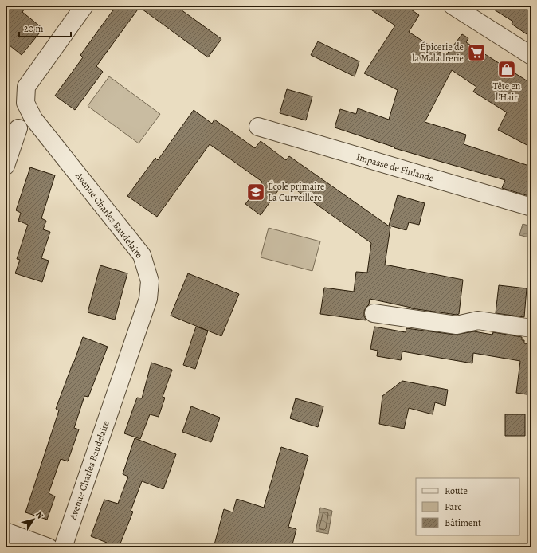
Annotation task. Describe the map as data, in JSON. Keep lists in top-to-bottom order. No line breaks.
{"streets":{"street":["Impasse de Finlande","Avenue Charles Baudelaire"]},"places":{"supermarket":["Épicerie de la Maladrerie"],"shop":["Tête en l'Hair"],"school or university":["École primaire La Curveillère"]},"legend":["Route","Parc","Bâtiment"],"scale_bar":"20 m","north":"top right"}
